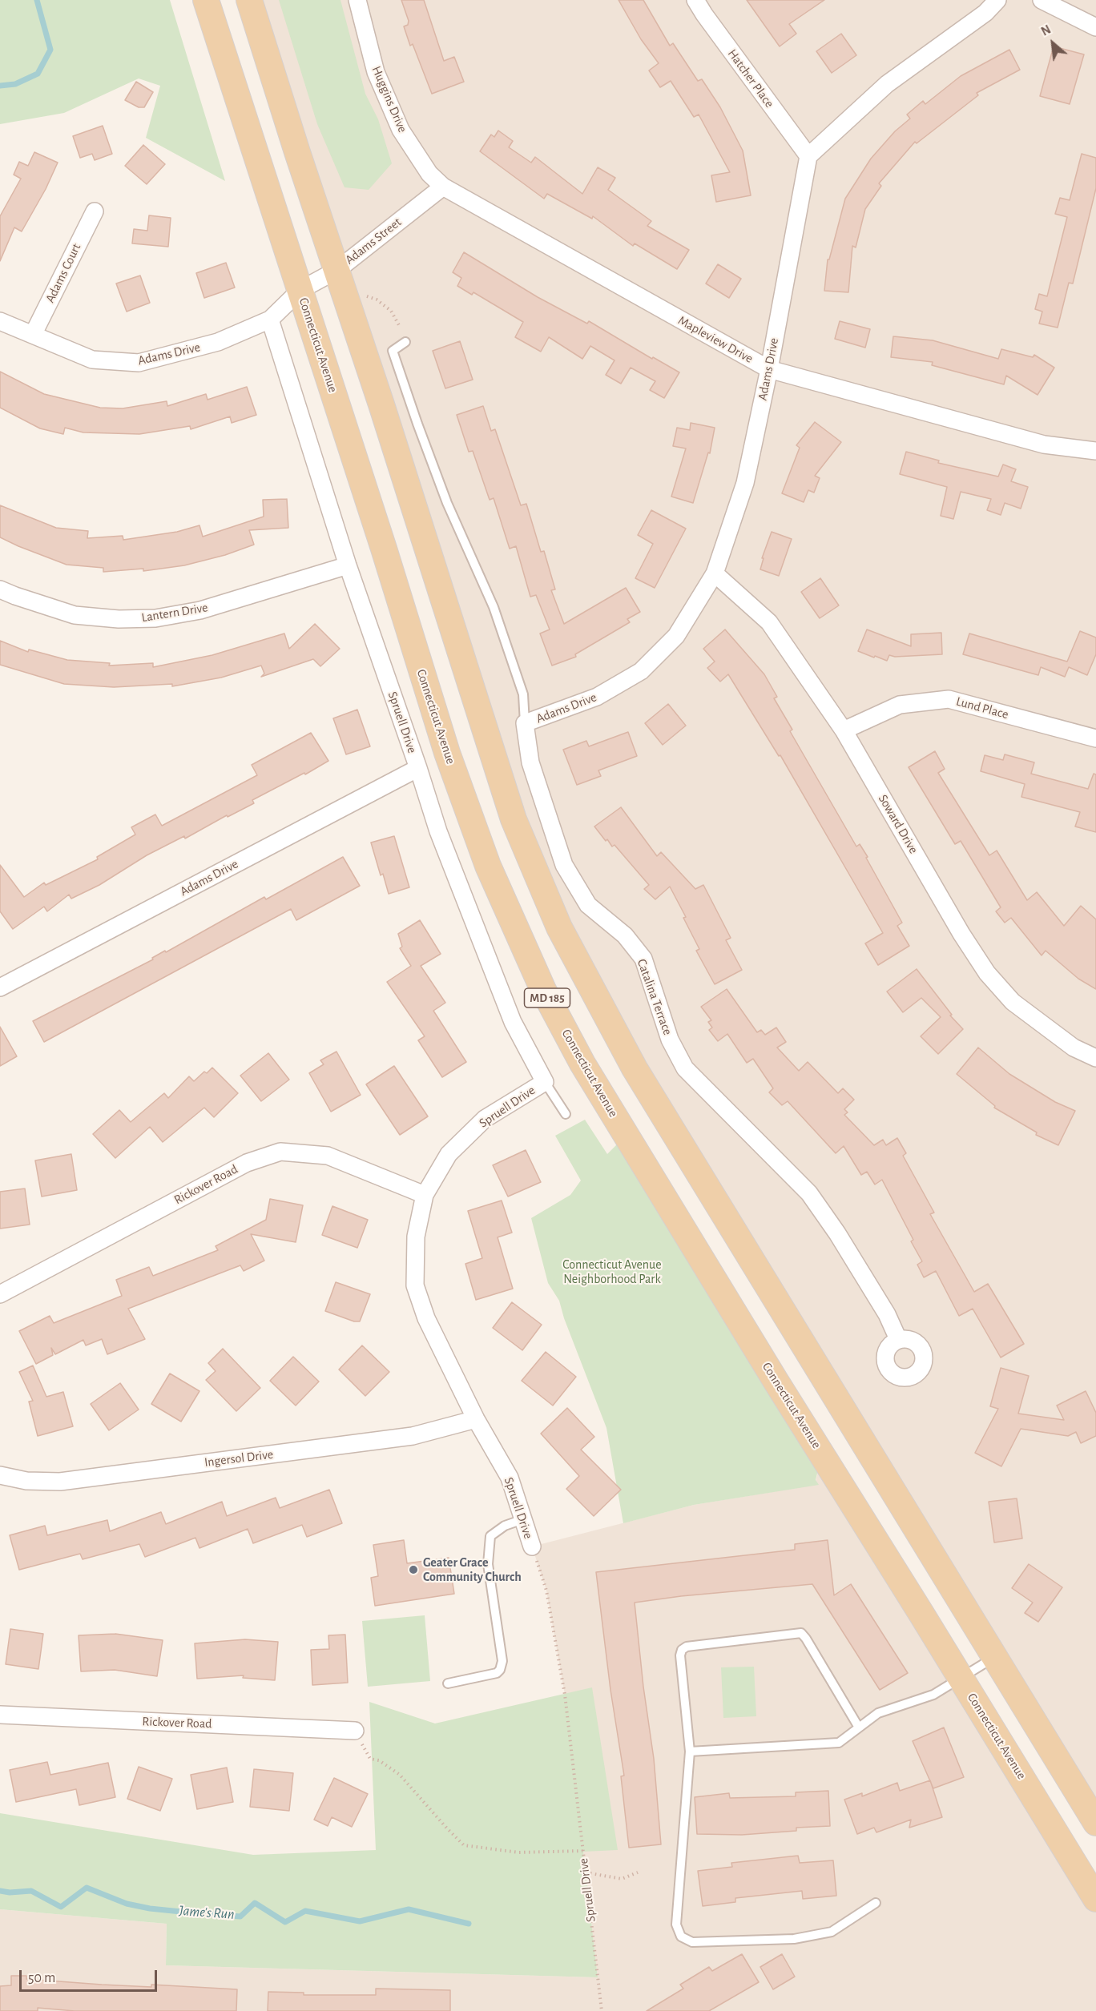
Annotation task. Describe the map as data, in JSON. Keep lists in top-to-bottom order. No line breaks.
{"streets":{"main road":["Connecticut Avenue","MD 185"],"street":["Hatcher Place","Huggins Drive","Adams Street","Adams Court","Mapleview Drive","Adams Drive","Lantern Drive","Lund Place","Spruell Drive","Soward Drive","Catalina Terrace","Rickover Road","Ingersol Drive"]},"crossings":[["Hatcher Place","Adams Drive"],["Huggins Drive","Adams Street"],["Huggins Drive","Mapleview Drive"],["Adams Street","Mapleview Drive"],["Adams Street","Connecticut Avenue"],["Adams Street","Adams Drive"],["Adams Street","MD 185"],["Adams Court","Adams Drive"],["Mapleview Drive","Adams Drive"],["Connecticut Avenue","Adams Drive"],["Adams Drive","Spruell Drive"],["Adams Drive","Soward Drive"],["Adams Drive","Catalina Terrace"],["Lantern Drive","Spruell Drive"],["Lund Place","Soward Drive"],["Spruell Drive","Rickover Road"],["Spruell Drive","Ingersol Drive"]],"water":["Jame's Run"],"parks":["Connecticut Avenue Neighborhood Park"],"places":["Geater Grace Community Church"],"scale_bar":"50 m","north":"top left"}
